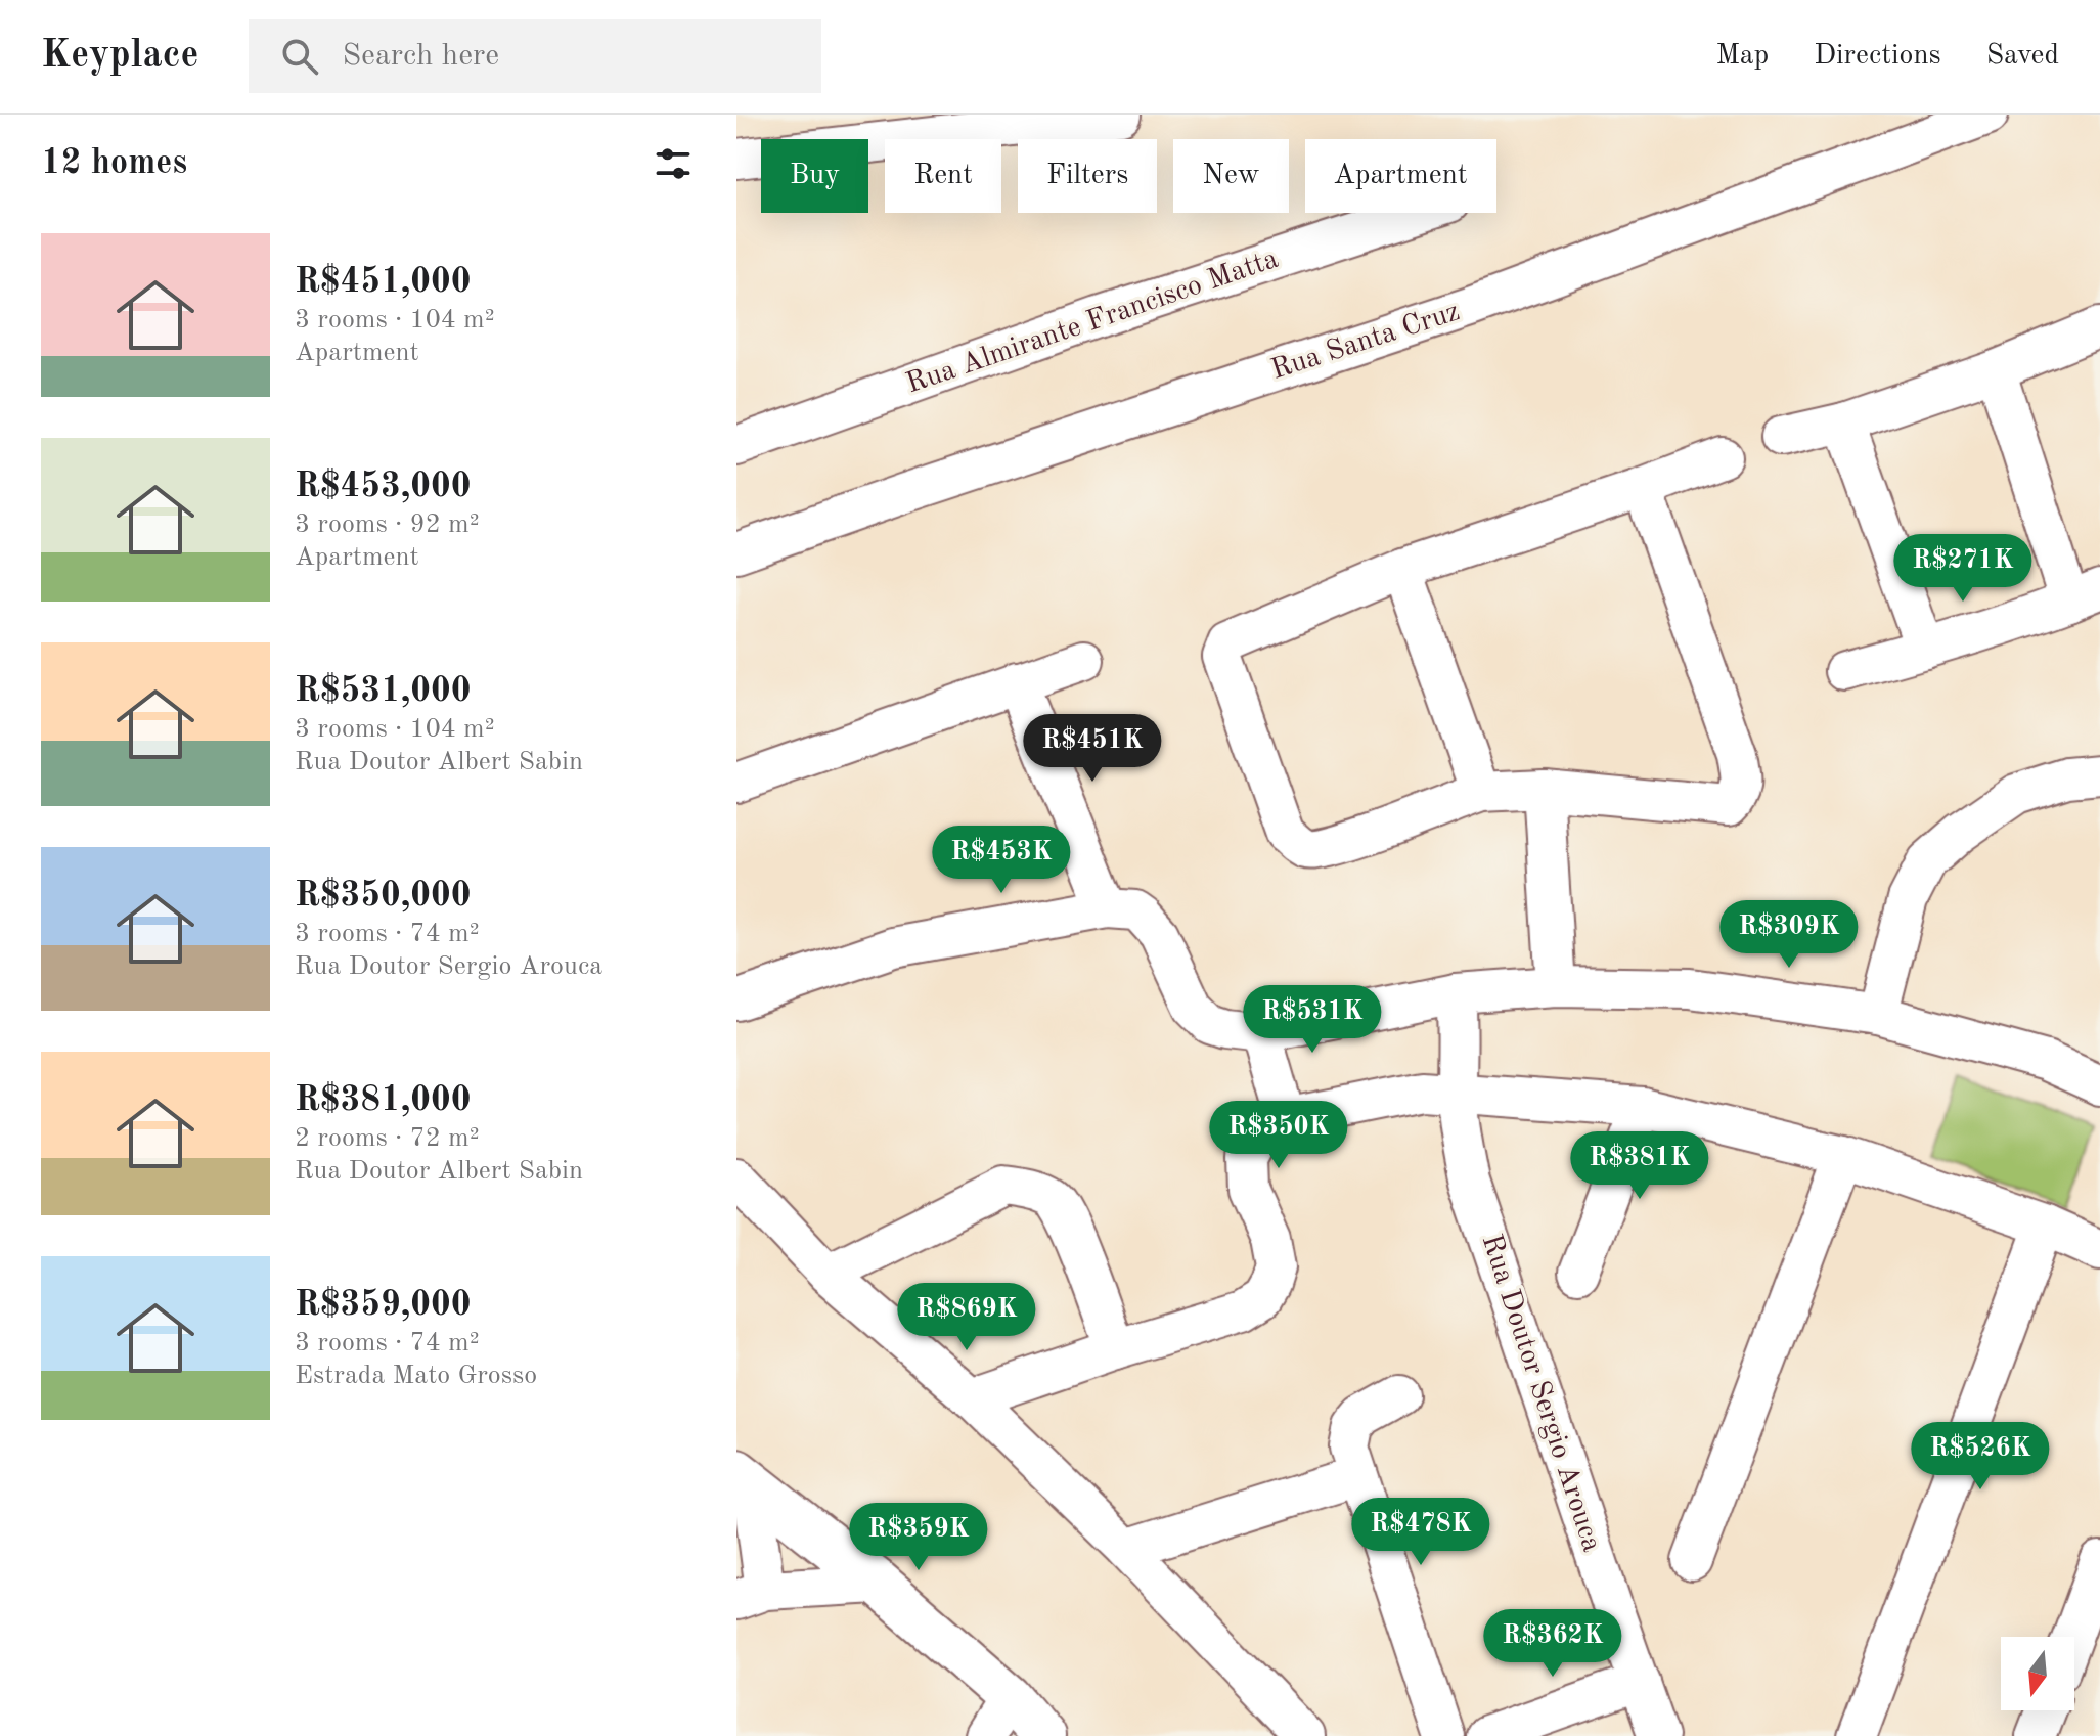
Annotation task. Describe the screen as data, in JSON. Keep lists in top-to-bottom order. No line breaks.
{"streets":{"street":["Rua Almirante Francisco Matta","Rua Santa Cruz","Rua Doutor Sergio Arouca"]},"north":"bottom","page":{"header":"Keyplace","search":"Search here","nav":["Map","Directions","Saved"],"heading":"12 homes","chip":["Buy","Rent","Filters","New","Apartment"],"list":[{"name":"R$451,000","note":"3 rooms · 104 m² · Apartment"},{"name":"R$453,000","note":"3 rooms · 92 m² · Apartment"},{"name":"R$531,000","note":"3 rooms · 104 m² · Rua Doutor Albert Sabin"},{"name":"R$350,000","note":"3 rooms · 74 m² · Rua Doutor Sergio Arouca"},{"name":"R$381,000","note":"2 rooms · 72 m² · Rua Doutor Albert Sabin"},{"name":"R$359,000","note":"3 rooms · 74 m² · Estrada Mato Grosso"}],"price":["R$271K","R$451K","R$453K","R$309K","R$531K","R$350K","R$381K","R$869K","R$526K","R$478K","R$359K","R$362K"]}}
